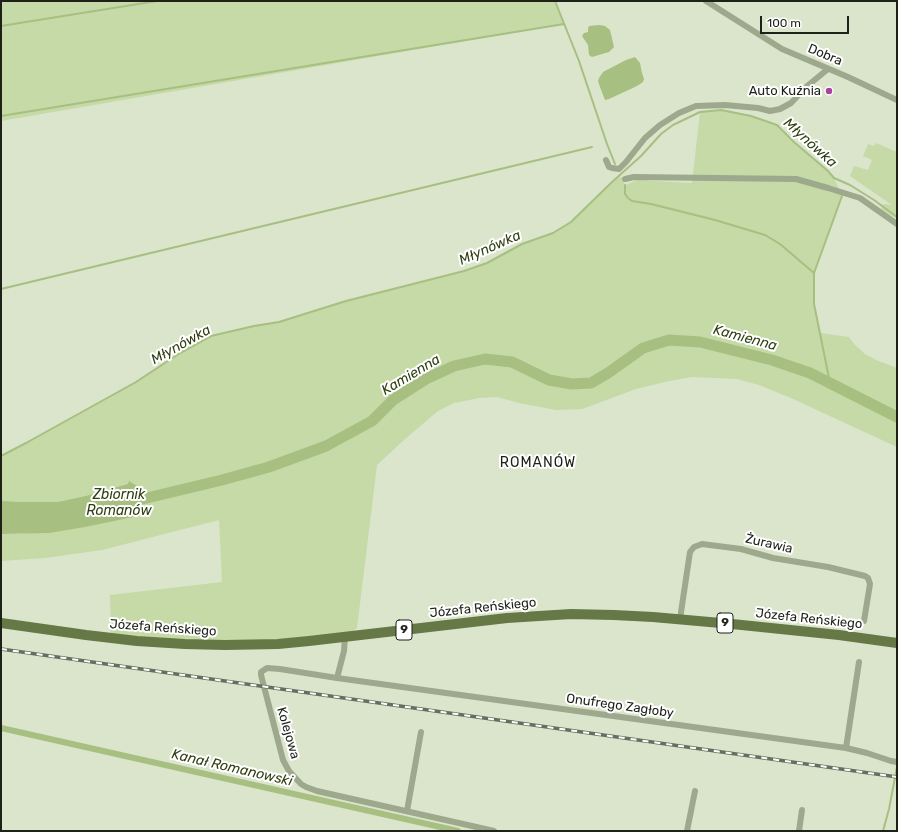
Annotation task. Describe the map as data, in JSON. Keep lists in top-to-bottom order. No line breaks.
{"streets":{"main road":["Józefa Reńskiego","9"],"street":["Dobra","Żurawia","Onufrego Zagłoby","Kolejowa"]},"crossings":[["Żurawia","Józefa Reńskiego"],["Onufrego Zagłoby","Kolejowa"]],"districts":["ROMANÓW"],"water":["Młynówka","Kamienna","Zbiornik Romanów","Kanał Romanowski"],"places":["Auto Kuźnia"],"scale_bar":"100 m"}
